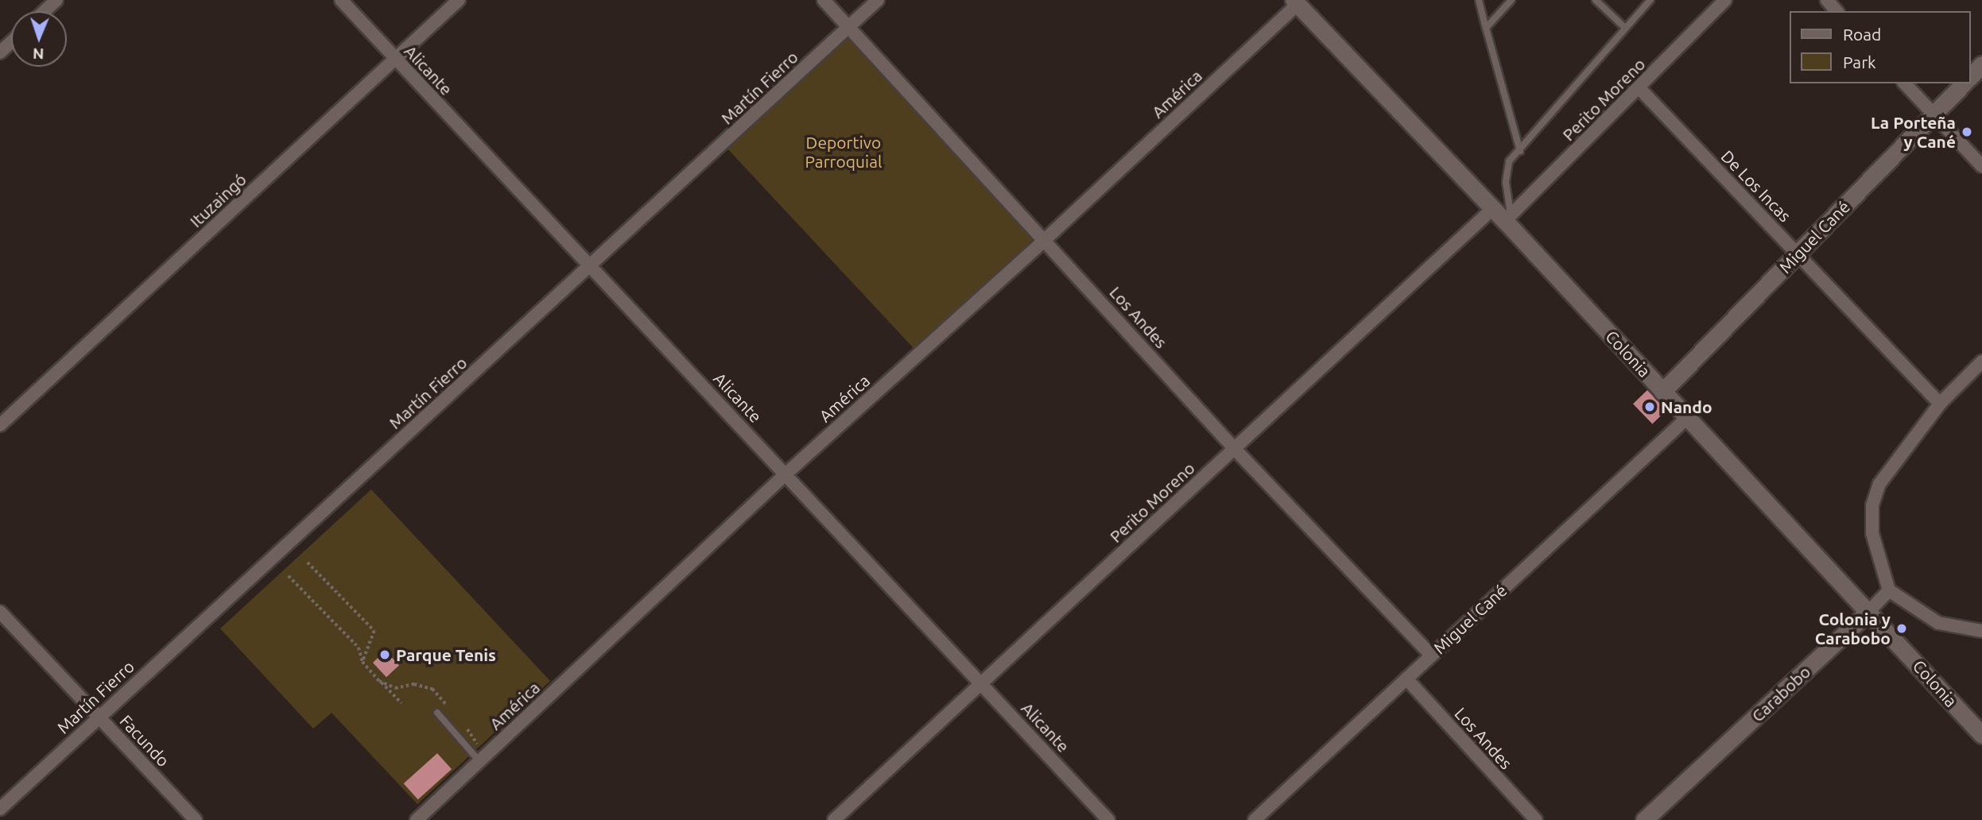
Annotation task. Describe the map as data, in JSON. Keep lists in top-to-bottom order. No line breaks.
{"streets":{"street":["Alicante","Martín Fierro","América","Perito Moreno","De Los Incas","Ituzaingó","Miguel Cané","Los Andes","Colonia","Carabobo","Facundo"]},"crossings":[["Alicante","Martín Fierro"],["Alicante","América"],["Alicante","Perito Moreno"],["Alicante","Ituzaingó"],["Martín Fierro","Los Andes"],["Martín Fierro","Facundo"],["América","Los Andes"],["América","Colonia"],["Perito Moreno","De Los Incas"],["Perito Moreno","Los Andes"],["Perito Moreno","Colonia"],["De Los Incas","Miguel Cané"],["Miguel Cané","Los Andes"],["Miguel Cané","Colonia"],["Colonia","Carabobo"]],"parks":["Deportivo Parroquial"],"places":["La Porteña y Cané","Nando","Colonia y Carabobo","Parque Tenis"],"legend":["Road","Park"],"north":"bottom"}
